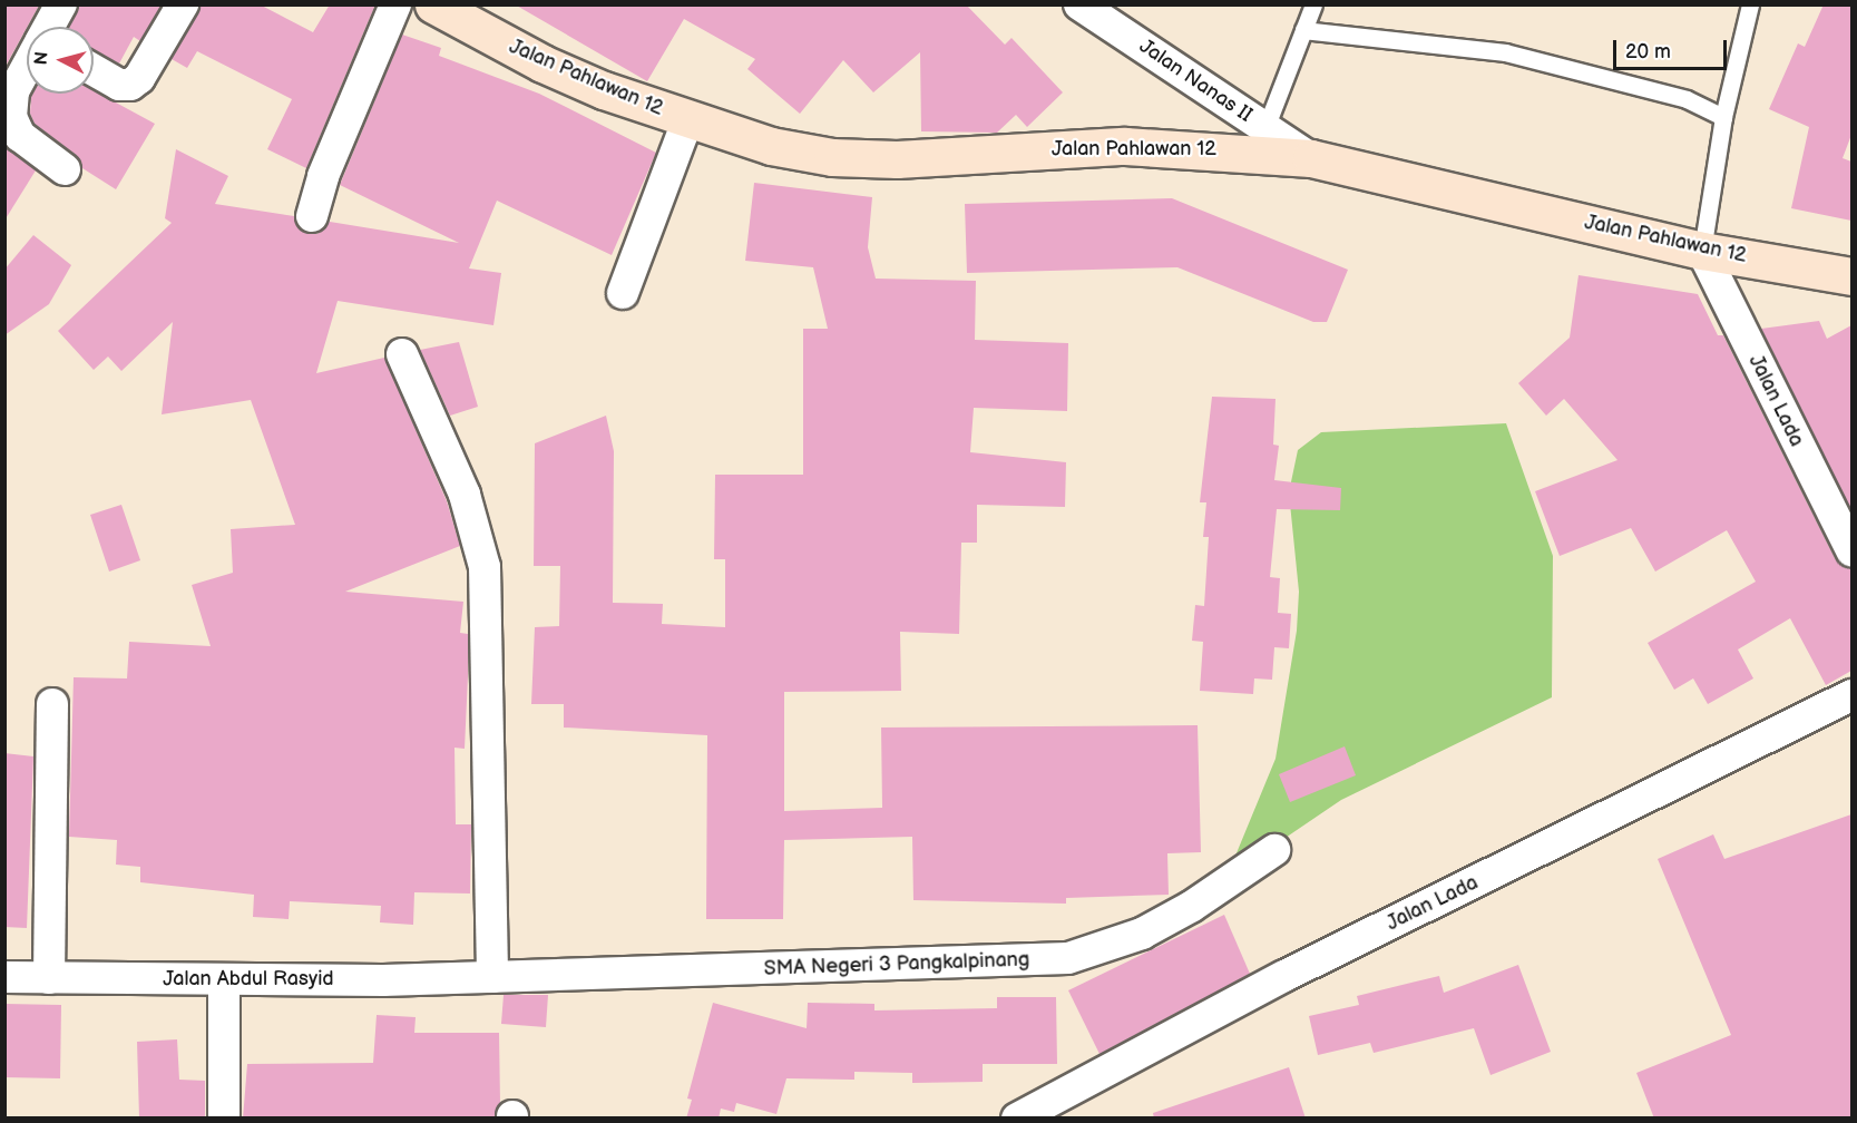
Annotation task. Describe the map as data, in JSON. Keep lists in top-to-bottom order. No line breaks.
{"streets":{"main road":["Jalan Pahlawan 12"],"street":["Jalan Nanas II","Jalan Lada","SMA Negeri 3 Pangkalpinang","Jalan Abdul Rasyid"]},"crossings":[["Jalan Pahlawan 12","Jalan Nanas II"],["Jalan Pahlawan 12","Jalan Lada"],["SMA Negeri 3 Pangkalpinang","Jalan Abdul Rasyid"]],"scale_bar":"20 m","north":"left"}
